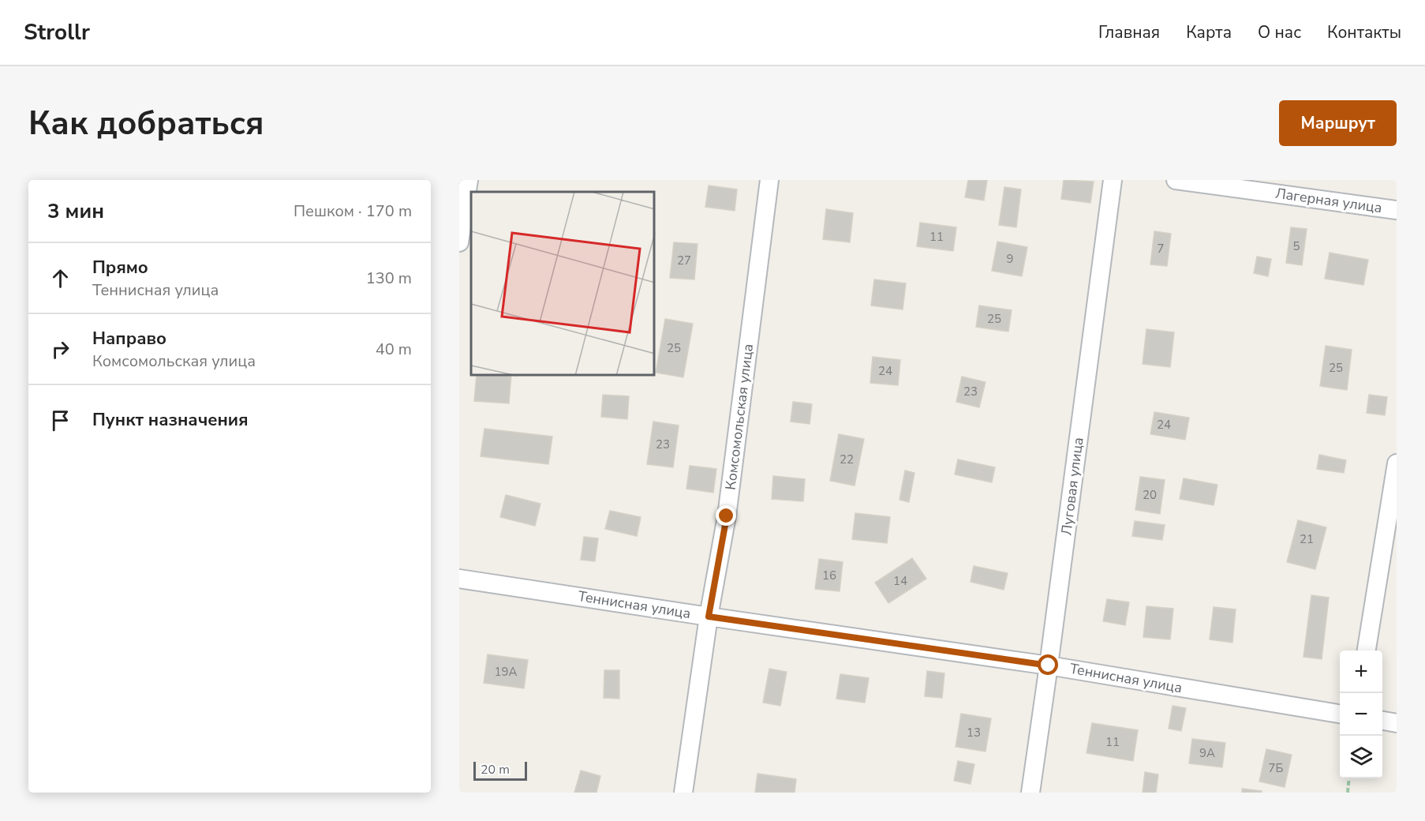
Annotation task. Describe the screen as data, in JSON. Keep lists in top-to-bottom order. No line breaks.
{"streets":{"street":["Лагерная улица","Комсомольская улица","Луговая улица","Теннисная улица"]},"crossings":[["Комсомольская улица","Теннисная улица"],["Луговая улица","Теннисная улица"]],"house_numbers":["11","5","7","9","27","25","25","25","24","23","24","23","22","20","21","16","14","19А","13","11","9А","7Б"],"scale_bar":"20 m","page":{"header":"Strollr","nav":["Главная","Карта","О нас","Контакты"],"buttons":"Маршрут","title":"Как добраться","heading":["3 мин","Пешком · 170 m"],"list":[["Прямо","Теннисная улица","130 m"],["Направо","Комсомольская улица","40 m"],"Пункт назначения"],"map_buttons":["+","−"],"scale":"20 m"}}
